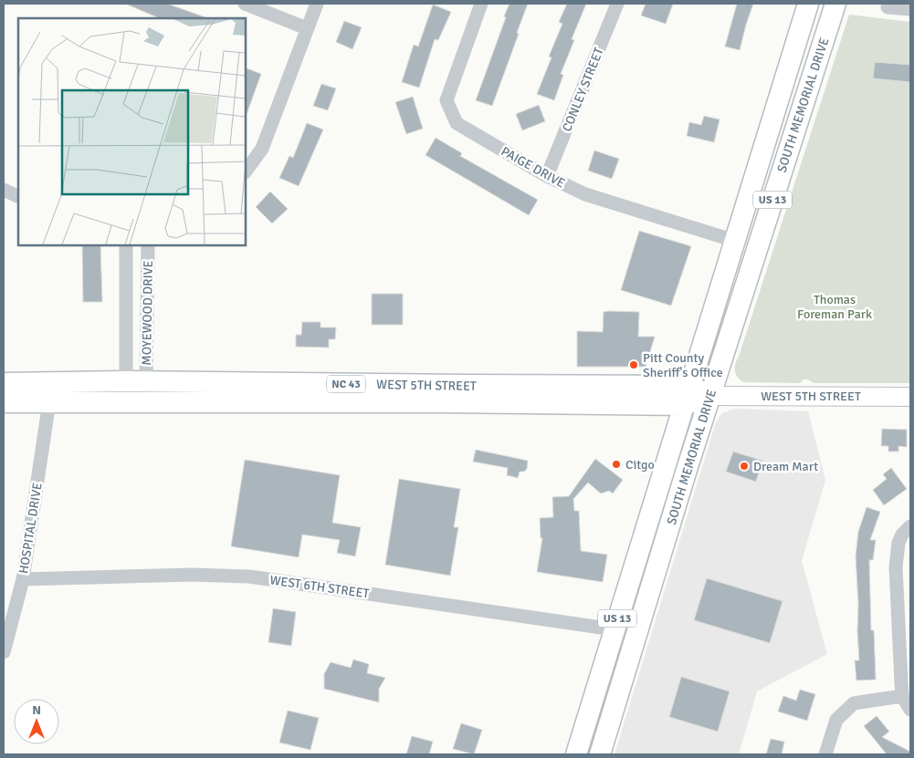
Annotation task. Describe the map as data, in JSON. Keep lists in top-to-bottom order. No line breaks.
{"streets":{"main road":["SOUTH MEMORIAL DRIVE","US 13","NC 43","WEST 5TH STREET"],"street":["CONLEY STREET","PAIGE DRIVE","MOYEWOOD DRIVE","HOSPITAL DRIVE","WEST 6TH STREET"]},"crossings":[["CONLEY STREET","PAIGE DRIVE"],["SOUTH MEMORIAL DRIVE","PAIGE DRIVE"],["SOUTH MEMORIAL DRIVE","WEST 5TH STREET"],["SOUTH MEMORIAL DRIVE","WEST 6TH STREET"],["MOYEWOOD DRIVE","WEST 5TH STREET"],["WEST 5TH STREET","HOSPITAL DRIVE"],["HOSPITAL DRIVE","WEST 6TH STREET"]],"parks":["Thomas Foreman Park"],"places":["Pitt County Sheriff's Office","Citgo","Dream Mart"],"north":"top"}
